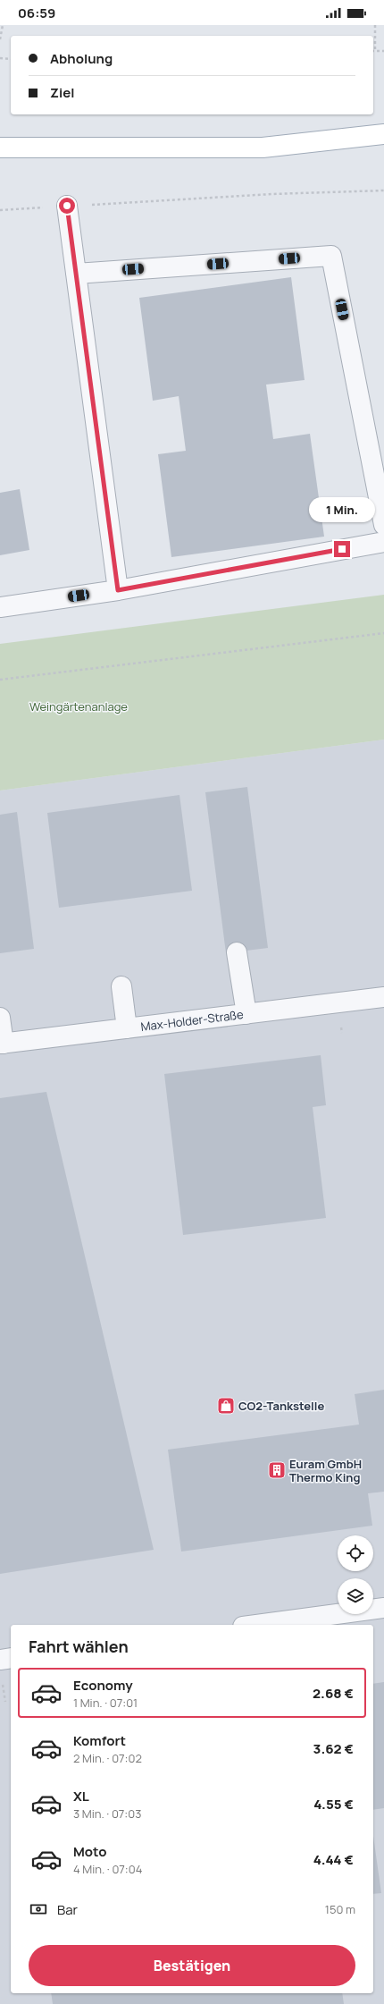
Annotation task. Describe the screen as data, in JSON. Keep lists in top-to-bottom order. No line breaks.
{"streets":{"street":["Max-Holder-Straße"]},"parks":["Weingärtenanlage"],"places":{"shop":["CO2-Tankstelle"],"building":["Euram GmbH Thermo King"]},"page":{"status":"06:59","banner":["Abholung","Ziel"],"bubble":"1 Min.","heading":"Fahrt wählen","list":[{"name":"Economy","note":"1 Min. · 07:01","value":"2.68 €"},{"name":"Komfort","note":"2 Min. · 07:02","value":"3.62 €"},{"name":"XL","note":"3 Min. · 07:03","value":"4.55 €"},{"name":"Moto","note":"4 Min. · 07:04","value":"4.44 €"}],"pay":["Bar","150 m"],"buttons":"Bestätigen"}}
